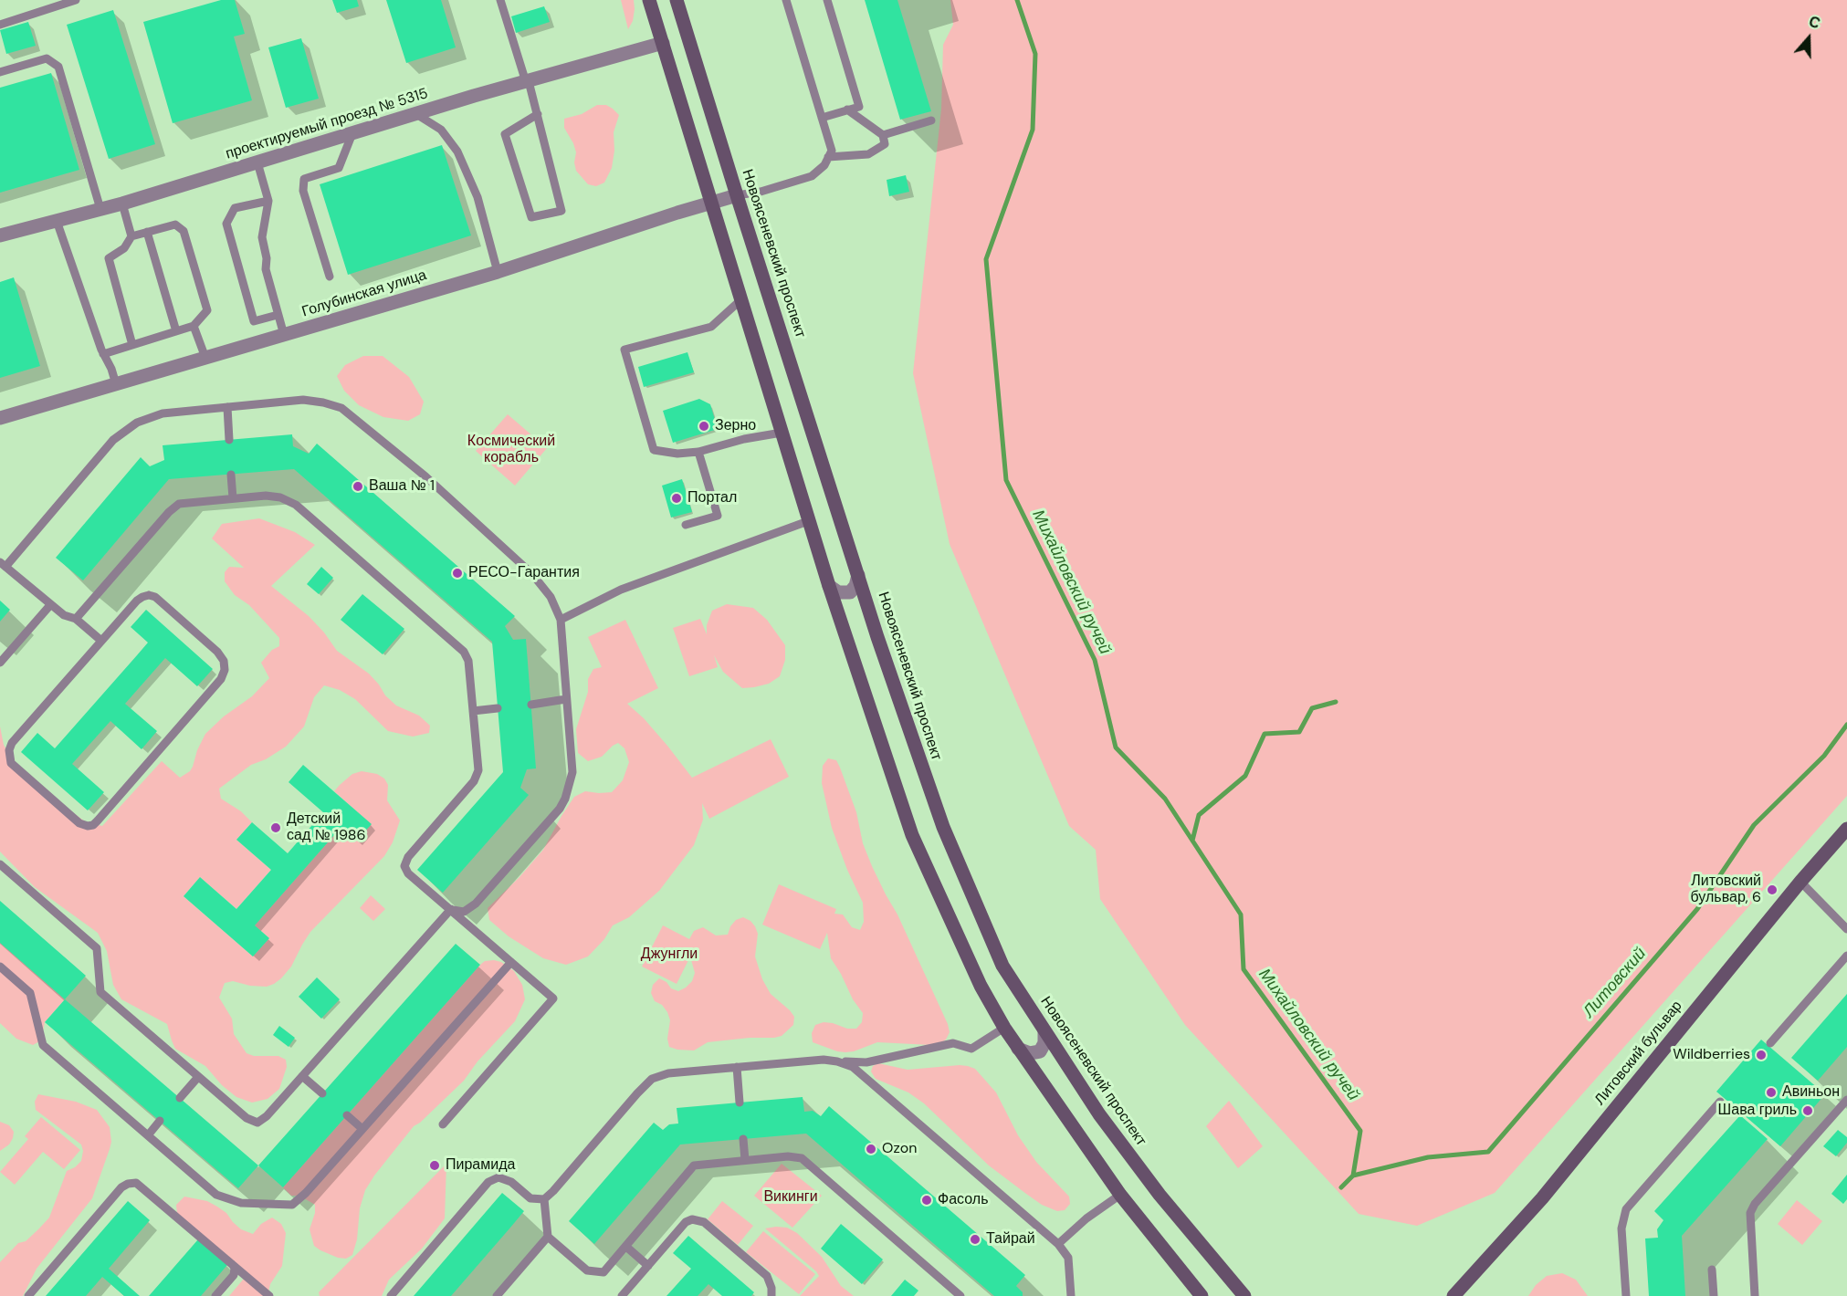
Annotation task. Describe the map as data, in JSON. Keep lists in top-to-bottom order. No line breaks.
{"streets":{"main road":["Новоясеневский проспект","Литовский бульвар"],"street":["проектируемый проезд № 5315","Голубинская улица"]},"crossings":[["Новоясеневский проспект","Голубинская улица"]],"water":["Михайловский ручей","Литовский"],"parks":["Космический корабль","Джунгли","Викинги"],"places":["Зерно","Ваша № 1","Портал","РЕСО-Гарантия","Детский сад № 1986","Литовский бульвар, 6","Wildberries","Авиньон","Шава гриль","Ozon","Пирамида","Фасоль","Тайрай"],"north":"top"}
